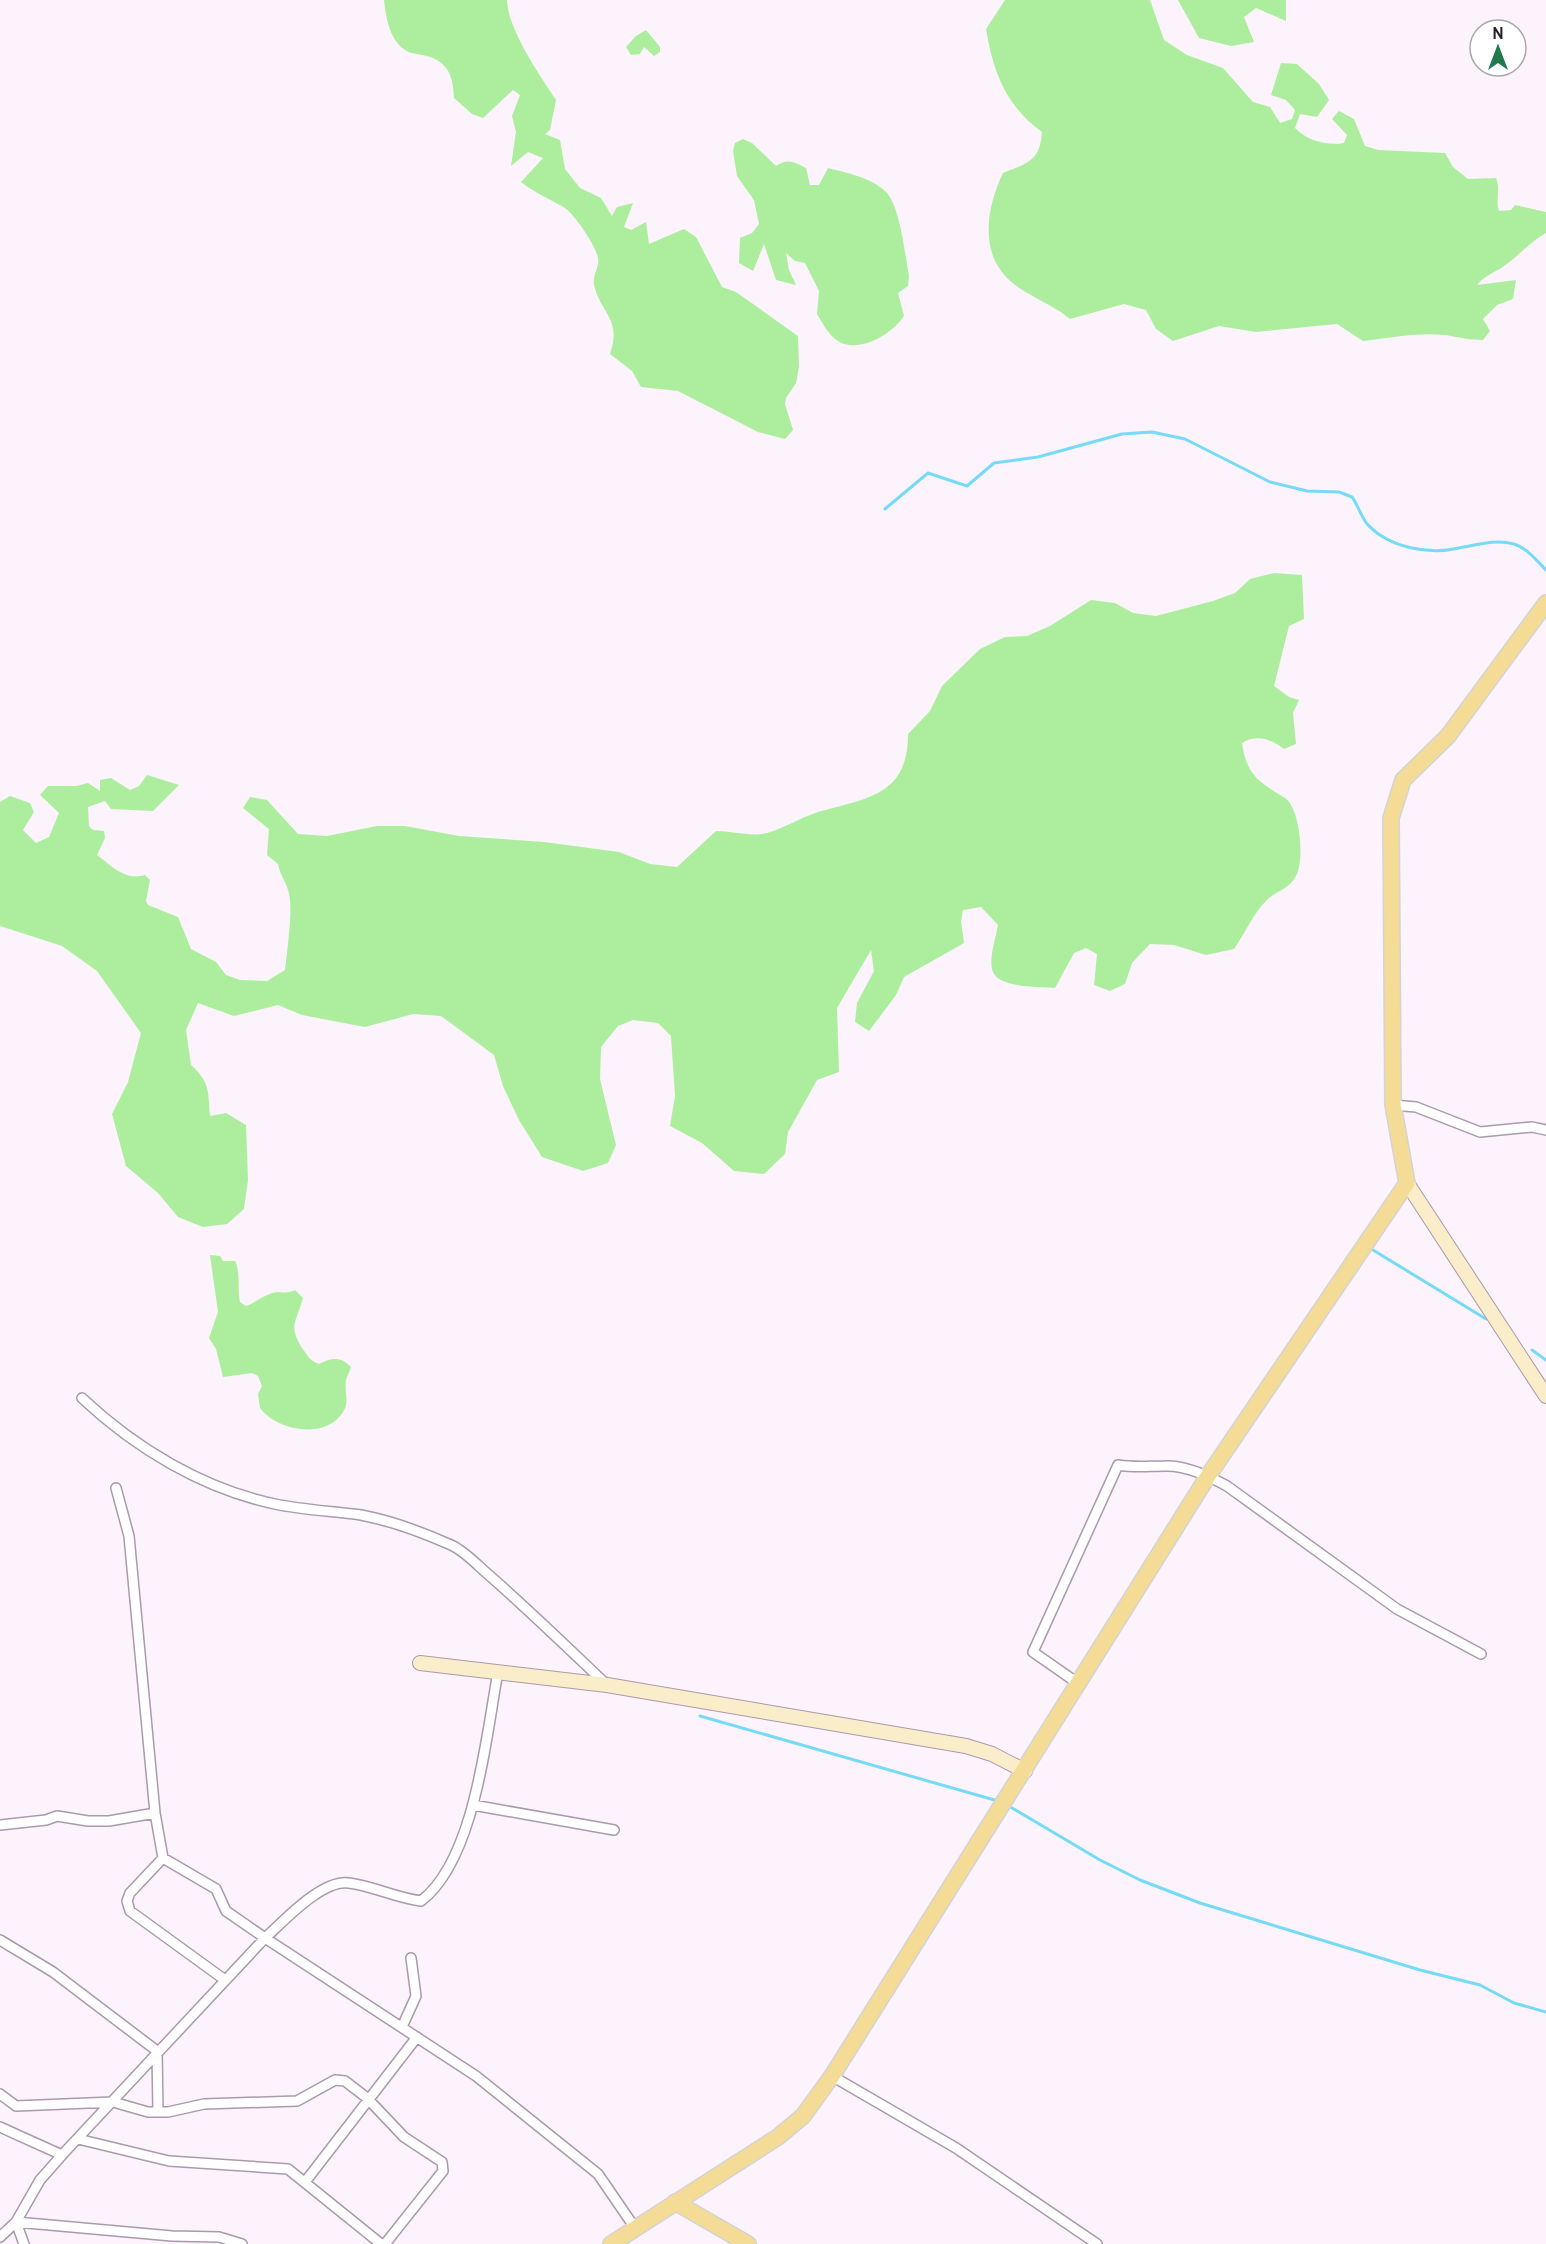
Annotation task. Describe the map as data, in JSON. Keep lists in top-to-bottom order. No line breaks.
{"north":"top"}
